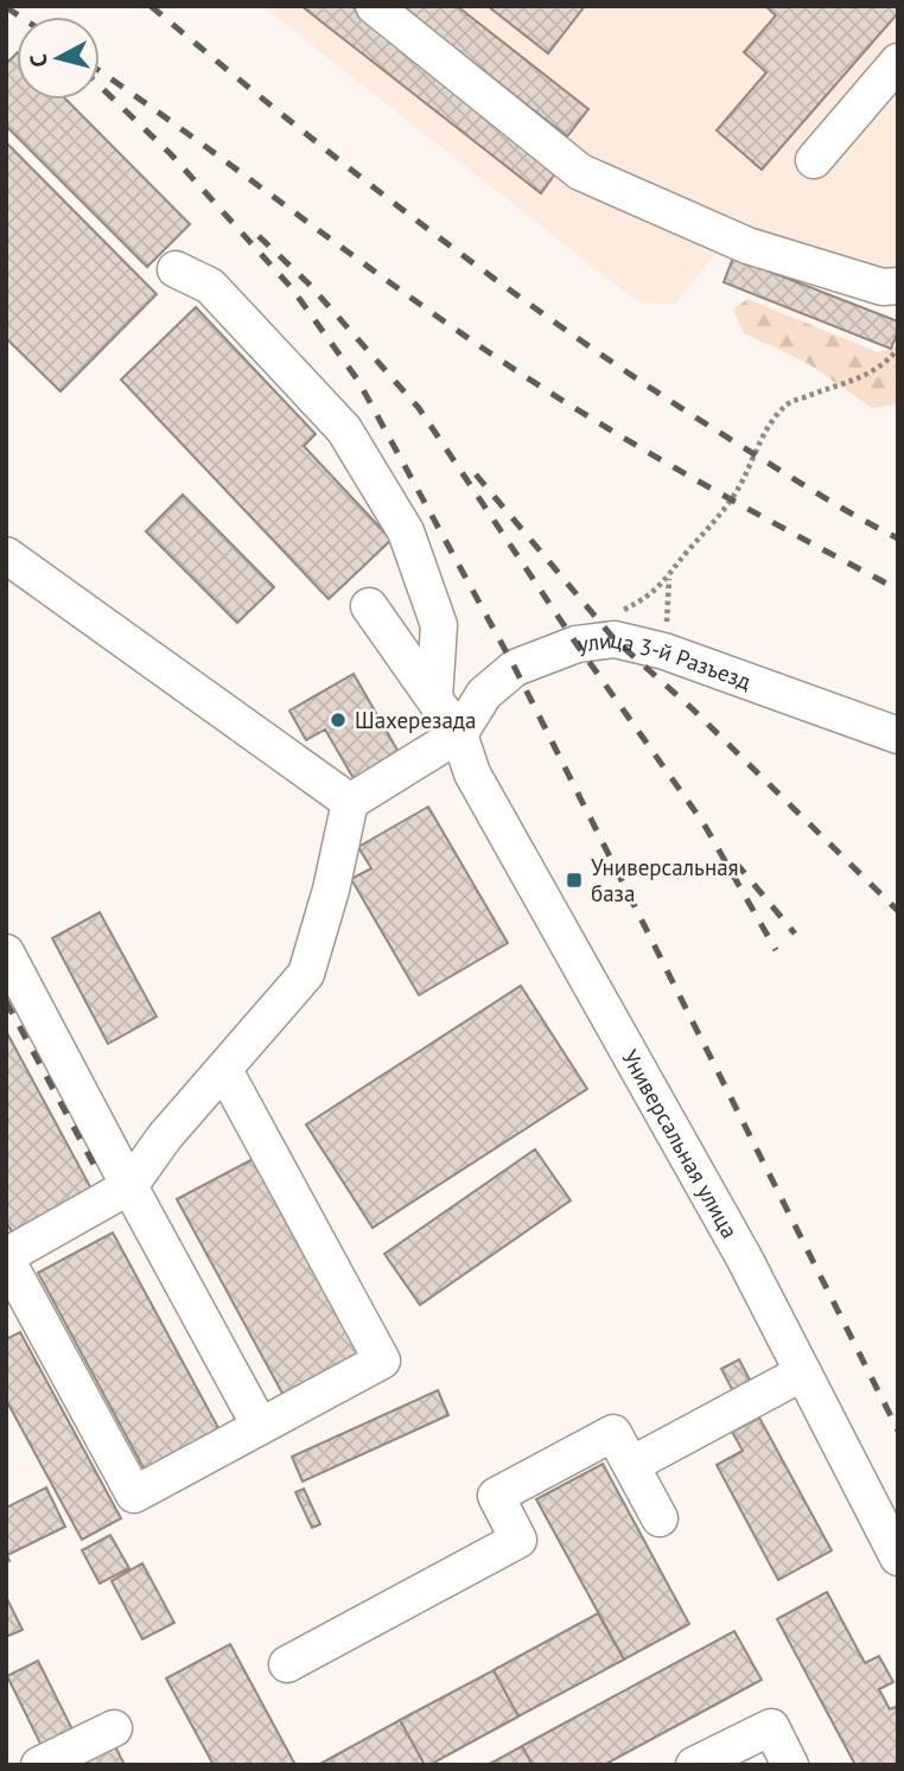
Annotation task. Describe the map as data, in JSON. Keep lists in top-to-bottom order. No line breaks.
{"streets":{"street":["улица 3-й Разъезд","Универсальная улица"]},"crossings":[["улица 3-й Разъезд","Универсальная улица"]],"places":{"other":["Шахерезада"],"transit":["Универсальная база"]},"north":"left"}
